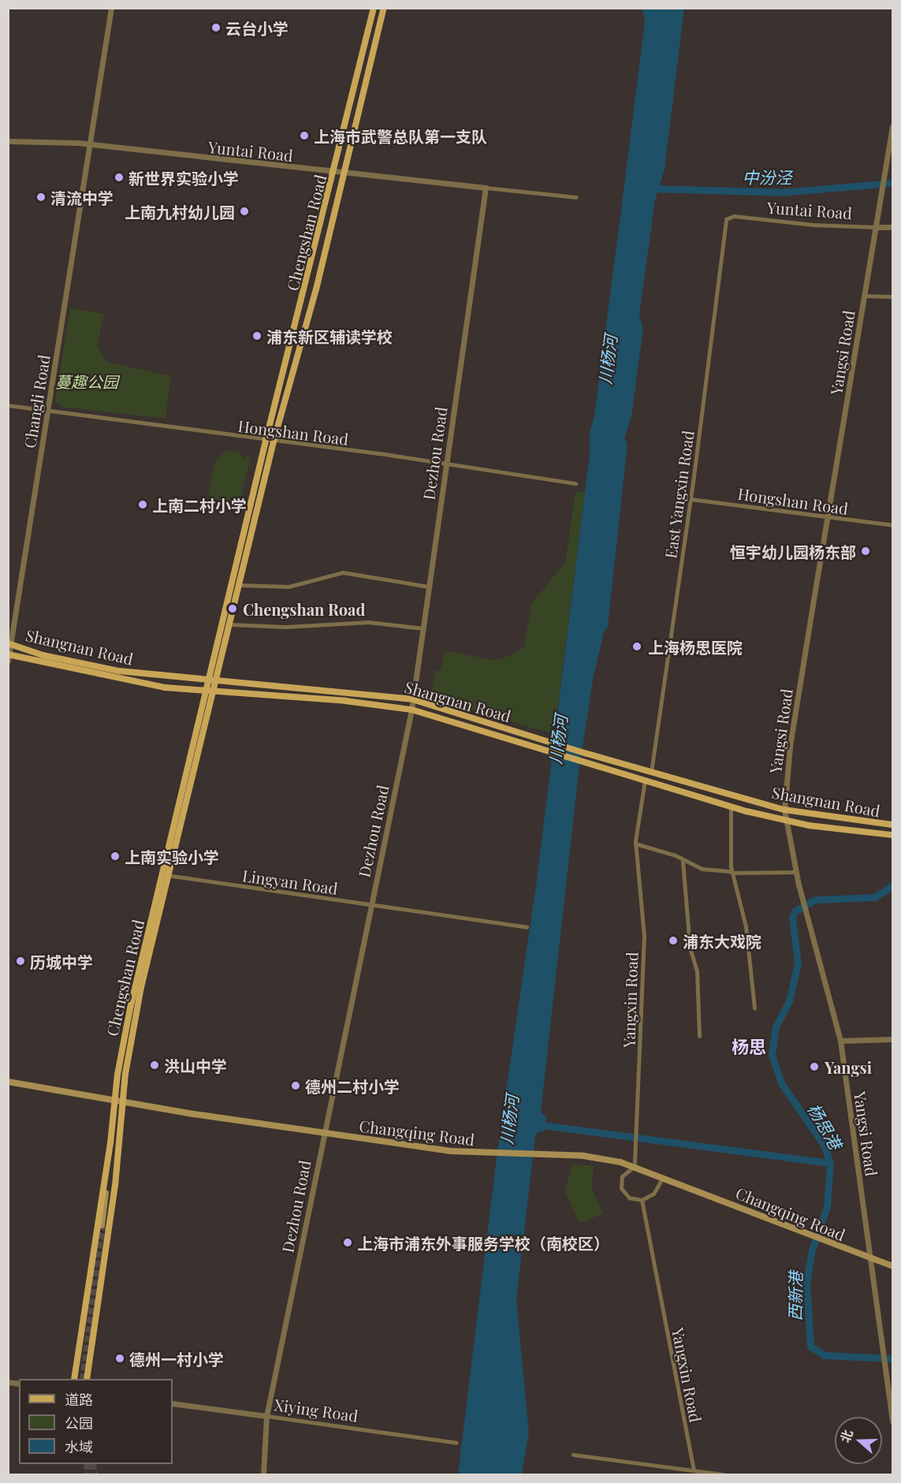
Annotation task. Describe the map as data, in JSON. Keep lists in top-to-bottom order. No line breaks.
{"streets":{"main road":["Chengshan Road","Shangnan Road","Changqing Road"],"street":["Yuntai Road","Yangsi Road","Changli Road","Hongshan Road","Dezhou Road","East Yangxin Road","Lingyan Road","Yangxin Road","Xiying Road"]},"crossings":[["Yuntai Road","Chengshan Road"],["Yuntai Road","Yangsi Road"],["Yuntai Road","Changli Road"],["Yuntai Road","Dezhou Road"],["Yuntai Road","East Yangxin Road"],["Chengshan Road","Hongshan Road"],["Chengshan Road","Shangnan Road"],["Chengshan Road","Lingyan Road"],["Chengshan Road","Changqing Road"],["Yangsi Road","Hongshan Road"],["Yangsi Road","Shangnan Road"],["Yangsi Road","Changqing Road"],["Changli Road","Hongshan Road"],["Changli Road","Shangnan Road"],["Hongshan Road","Dezhou Road"],["Hongshan Road","East Yangxin Road"],["Dezhou Road","Shangnan Road"],["Dezhou Road","Lingyan Road"],["Dezhou Road","Changqing Road"],["Dezhou Road","Xiying Road"],["East Yangxin Road","Shangnan Road"],["Shangnan Road","Yangxin Road"],["Yangxin Road","Changqing Road"]],"districts":["杨思"],"water":["中汾泾","川杨河","杨思港","西新港"],"parks":["蔓趣公园"],"places":["云台小学","上海市武警总队第一支队","新世界实验小学","清流中学","上南九村幼儿园","浦东新区辅读学校","上南二村小学","恒宇幼儿园杨东部","Chengshan Road","上海杨思医院","上南实验小学","浦东大戏院","历城中学","洪山中学","Yangsi","德州二村小学","上海市浦东外事服务学校（南校区）","德州一村小学"],"legend":["道路","公园","水域"],"north":"left"}
